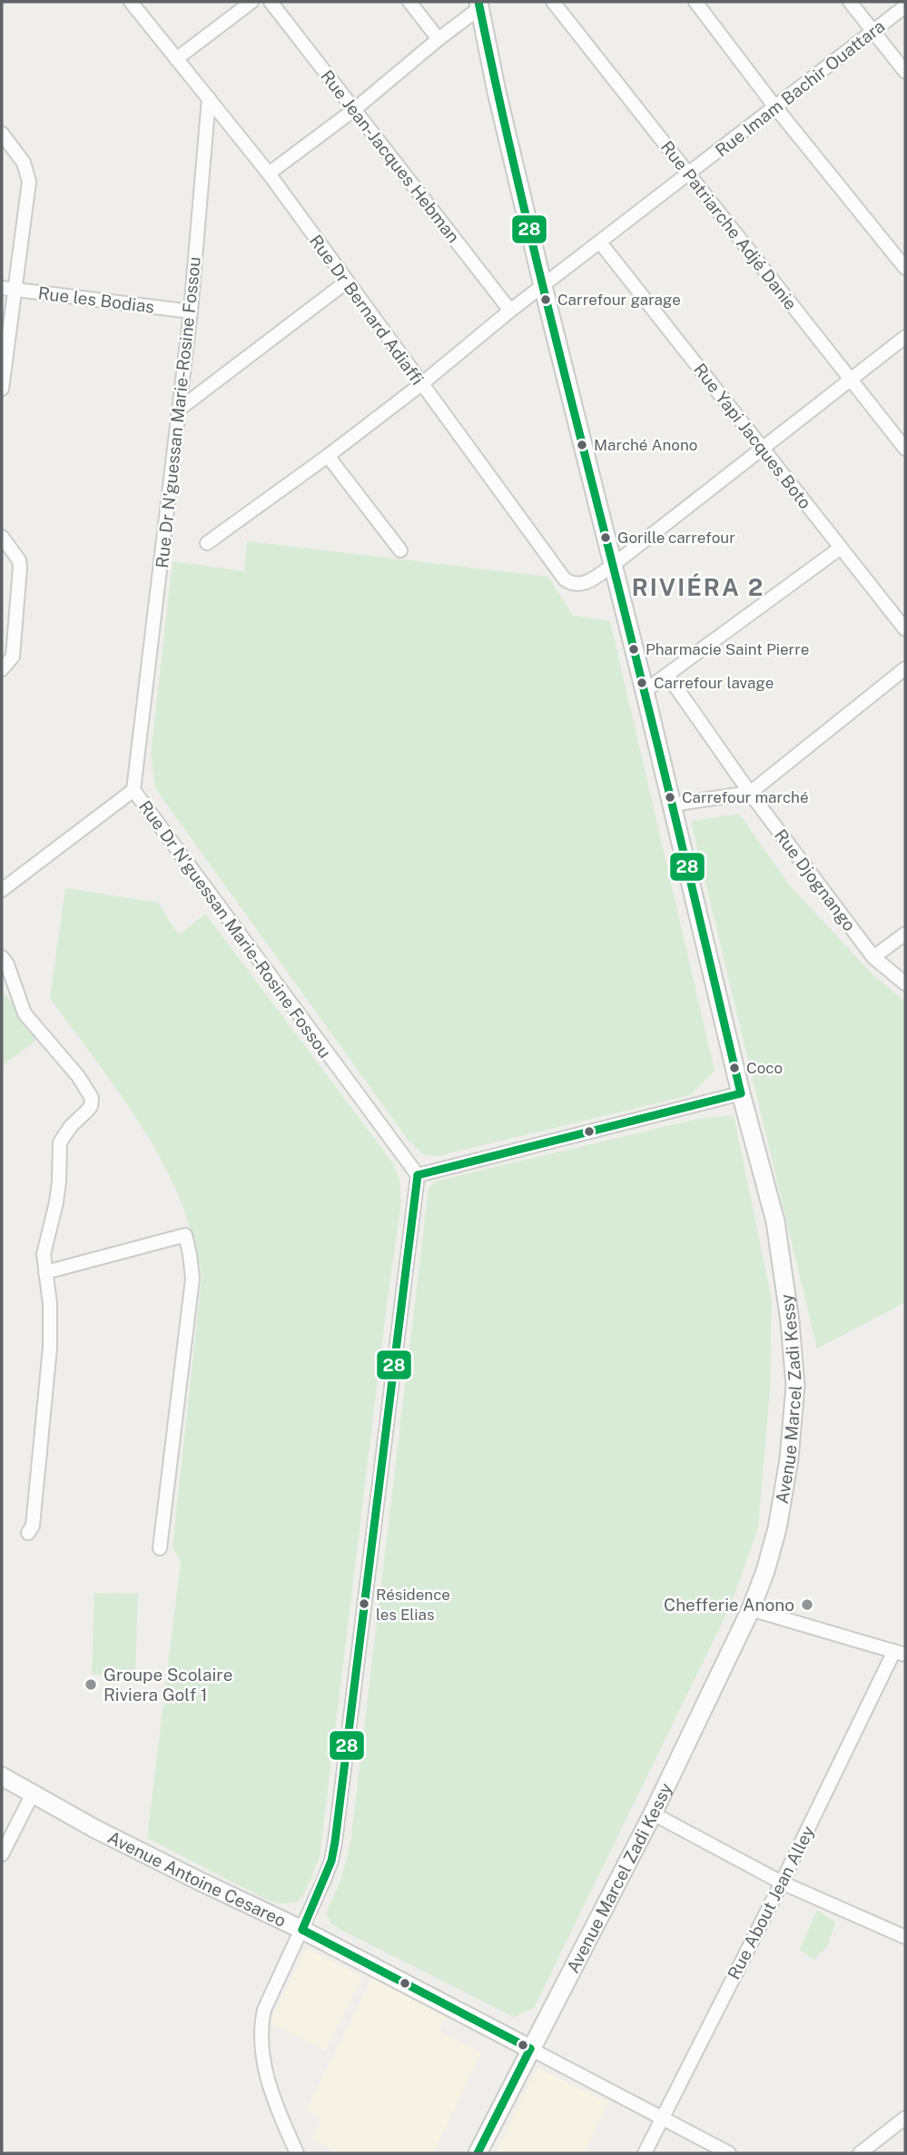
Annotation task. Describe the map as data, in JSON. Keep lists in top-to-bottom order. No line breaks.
{"streets":{"street":["Rue Imam Bachir Ouattara","Rue Jean-Jacques Hebman","Rue Patriarche Adjé Danie","Rue les Bodias","Rue Dr Bernard Adiaffi","Rue Dr N'guessan Marie-Rosine Fossou","Rue Yapi Jacques Boto","Rue Djognango","Avenue Marcel Zadi Kessy","Avenue Antoine Cesareo","Rue About Jean Alley"]},"crossings":[["Rue Imam Bachir Ouattara","Rue Jean-Jacques Hebman"],["Rue Imam Bachir Ouattara","Rue Patriarche Adjé Danie"],["Rue Imam Bachir Ouattara","Rue Dr Bernard Adiaffi"],["Rue Imam Bachir Ouattara","Rue Yapi Jacques Boto"],["Rue Imam Bachir Ouattara","Avenue Marcel Zadi Kessy"],["Rue Patriarche Adjé Danie","Rue Dr Bernard Adiaffi"],["Rue les Bodias","Rue Dr N'guessan Marie-Rosine Fossou"],["Rue Dr Bernard Adiaffi","Rue Dr N'guessan Marie-Rosine Fossou"],["Rue Dr Bernard Adiaffi","Rue Yapi Jacques Boto"],["Rue Dr Bernard Adiaffi","Avenue Marcel Zadi Kessy"],["Avenue Marcel Zadi Kessy","Avenue Antoine Cesareo"]],"districts":["RIVIÉRA 2"],"places":["Carrefour garage","Marché Anono","Gorille carrefour","Pharmacie Saint Pierre","Carrefour lavage","Carrefour marché","Coco","Résidence les Elias","Chefferie Anono","Groupe Scolaire Riviera Golf 1"],"lines":["transit line 28"]}
